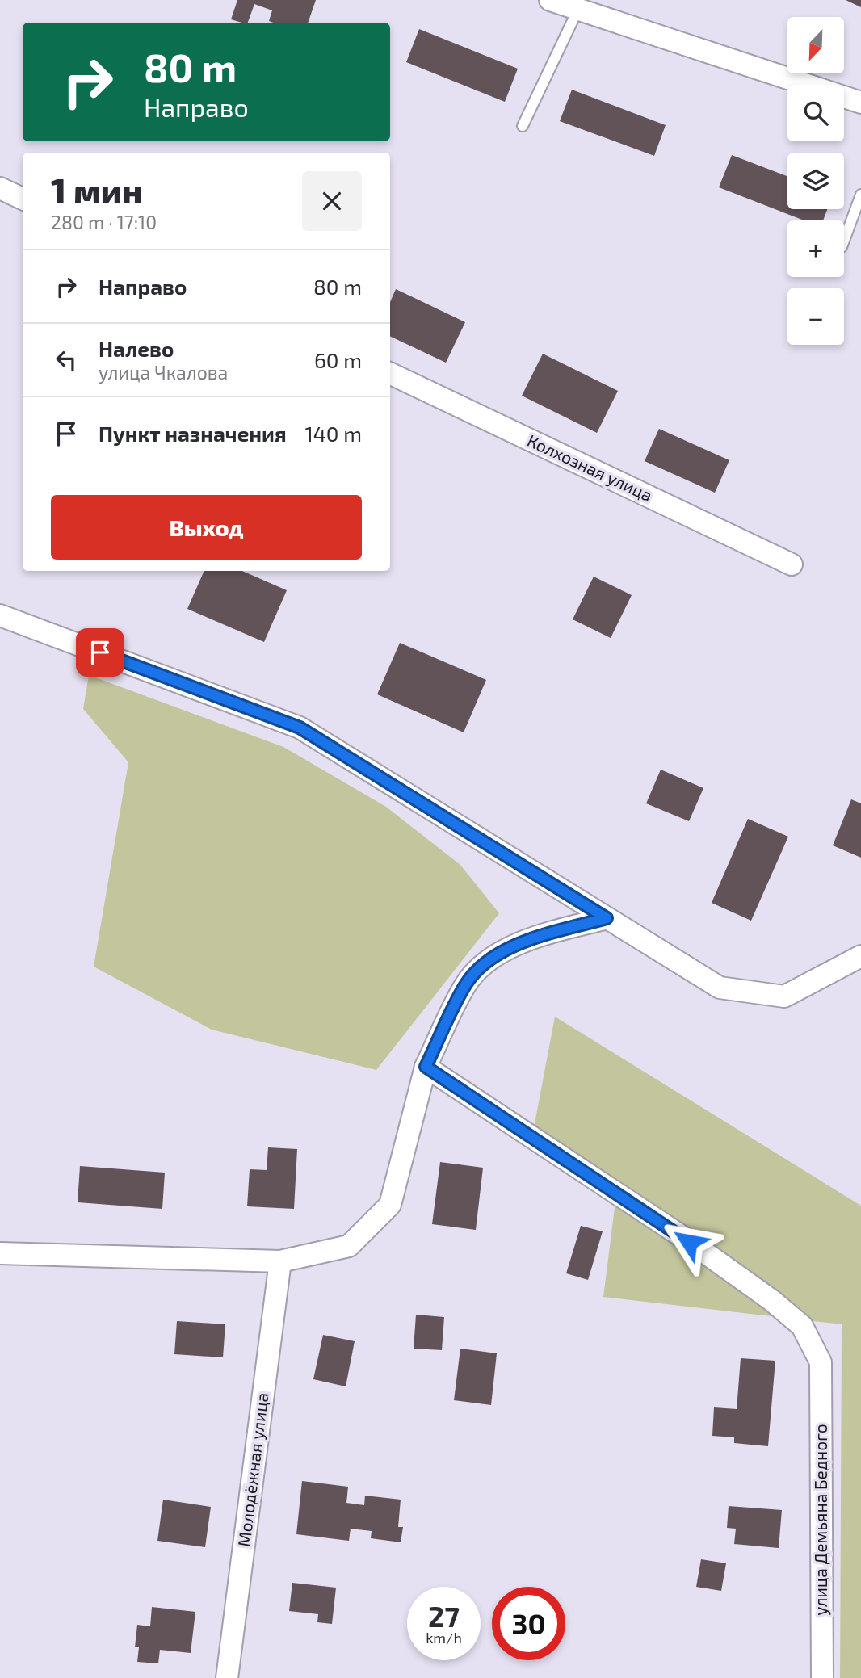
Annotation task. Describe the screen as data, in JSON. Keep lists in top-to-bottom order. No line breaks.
{"streets":{"street":["Колхозная улица","Молодёжная улица","улица Демьяна Бедного"]},"north":"bottom left","page":{"map_buttons":["+","−"],"turn":["80 m","Направо"],"heading":["1 мин","280 m · 17:10"],"list":[{"name":"Направо","value":"80 m"},{"name":"Налево","note":"улица Чкалова","value":"60 m"},{"name":"Пункт назначения","value":"140 m"}],"buttons":"Выход","speed":"27 km/h","limit":"30"}}
